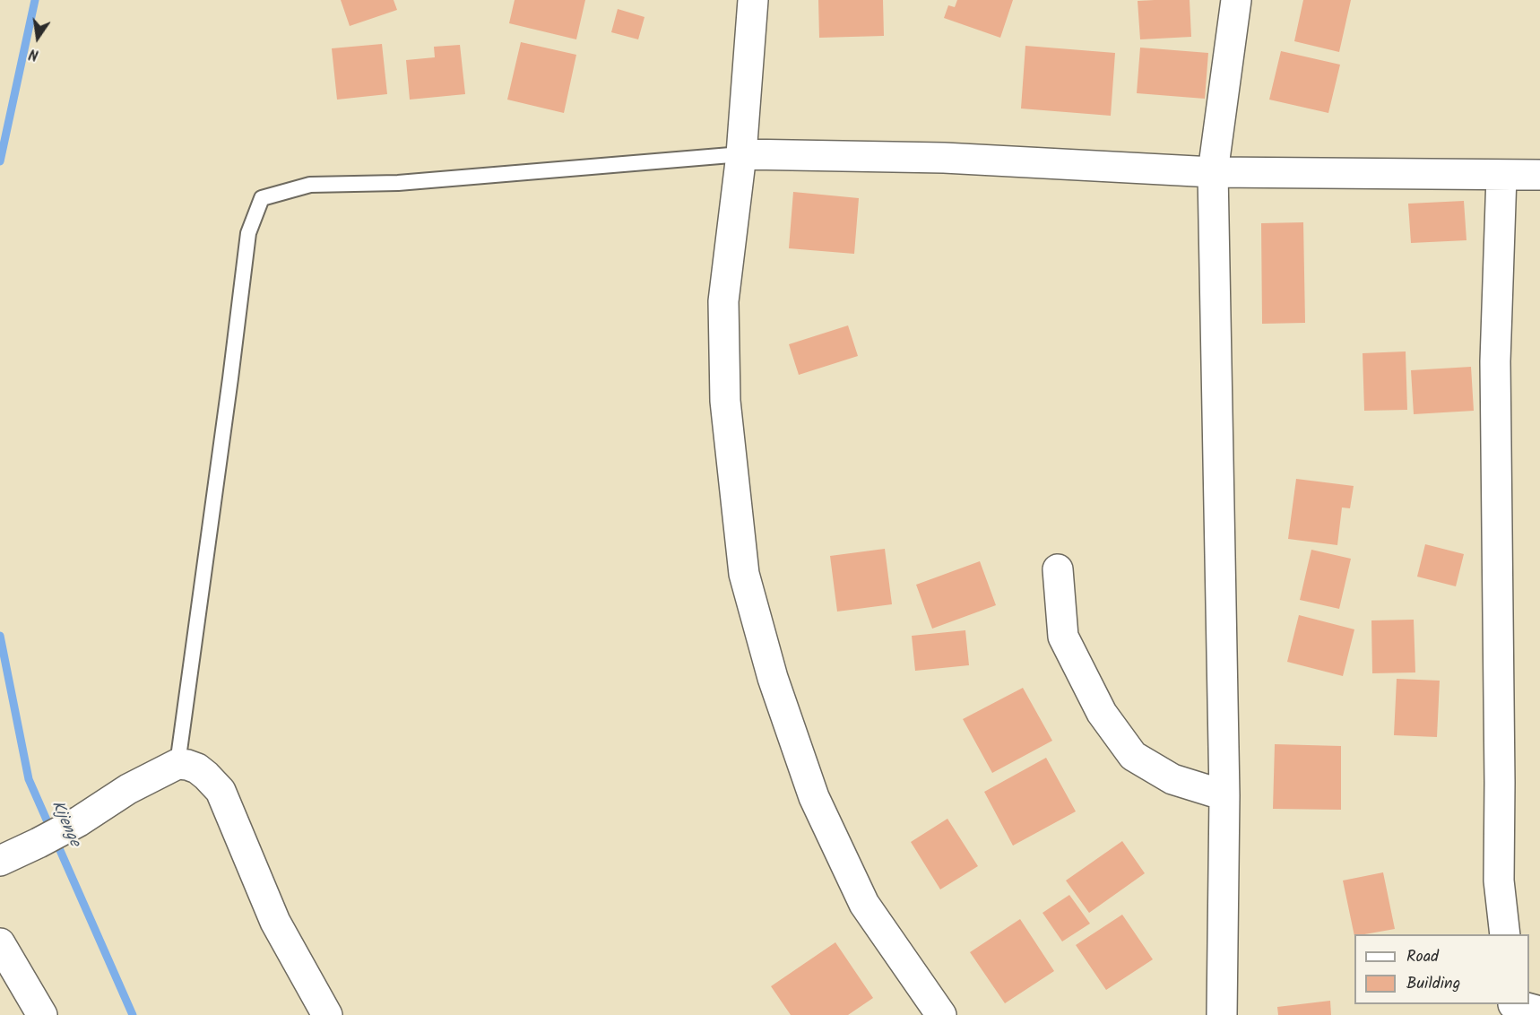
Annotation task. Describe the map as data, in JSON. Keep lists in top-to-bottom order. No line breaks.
{"water":["Kijenge"],"legend":["Road","Building"],"north":"bottom"}
